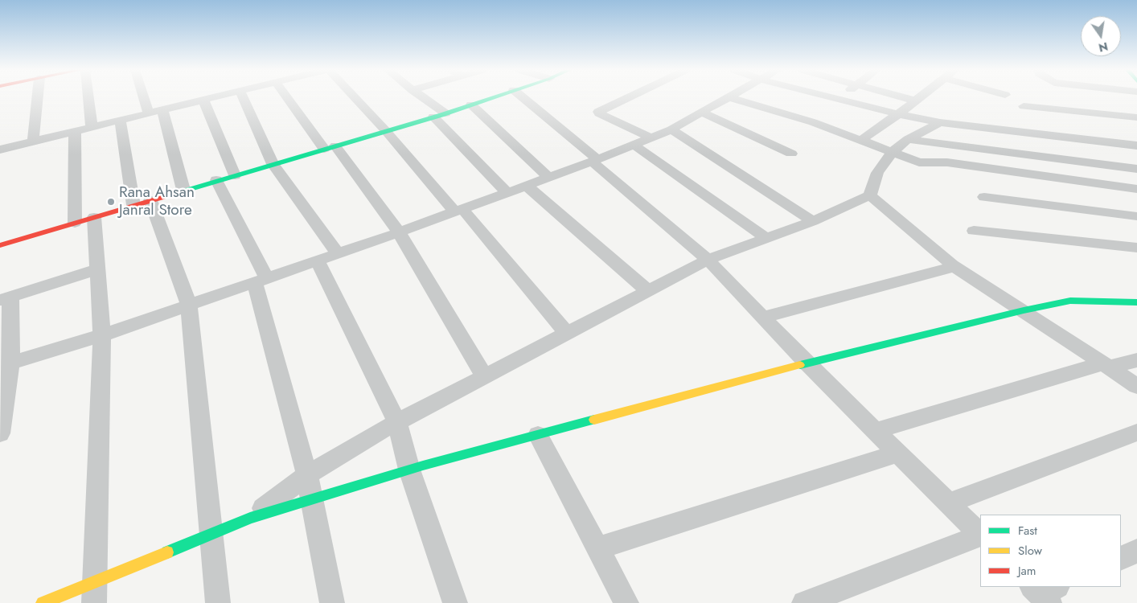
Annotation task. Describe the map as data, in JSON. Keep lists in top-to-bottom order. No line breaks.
{"places":["Rana Ahsan Janral Store"],"legend":["Fast","Slow","Jam"],"north":"bottom"}
